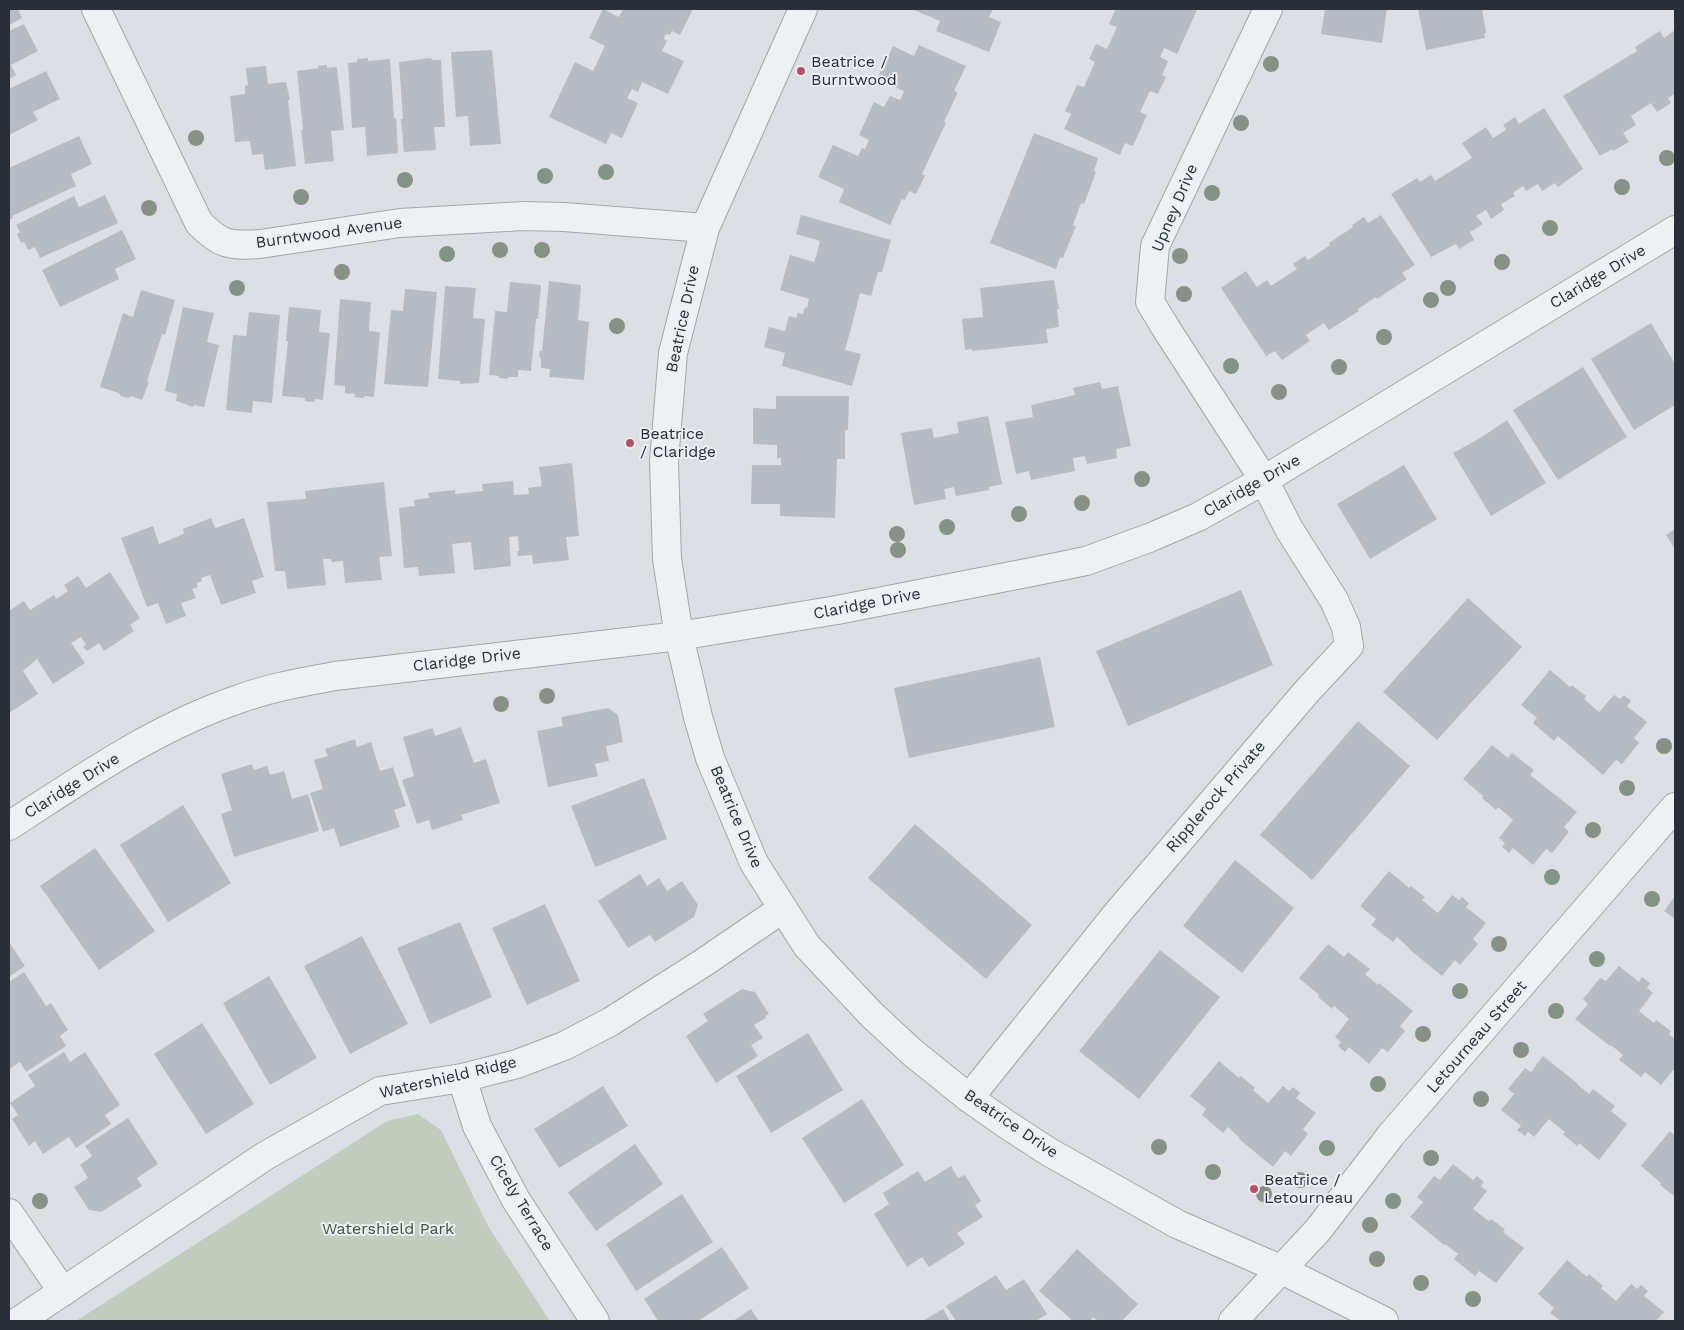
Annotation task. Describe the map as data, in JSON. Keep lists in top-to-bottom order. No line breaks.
{"streets":{"street":["Upney Drive","Burntwood Avenue","Claridge Drive","Beatrice Drive","Ripplerock Private","Letourneau Street","Watershield Ridge","Cicely Terrace"]},"crossings":[["Upney Drive","Claridge Drive"],["Upney Drive","Ripplerock Private"],["Burntwood Avenue","Beatrice Drive"],["Claridge Drive","Beatrice Drive"],["Claridge Drive","Ripplerock Private"],["Beatrice Drive","Ripplerock Private"],["Beatrice Drive","Letourneau Street"],["Beatrice Drive","Watershield Ridge"],["Watershield Ridge","Cicely Terrace"]],"parks":["Watershield Park"],"places":["Beatrice / Burntwood","Beatrice / Claridge","Beatrice / Letourneau"]}
